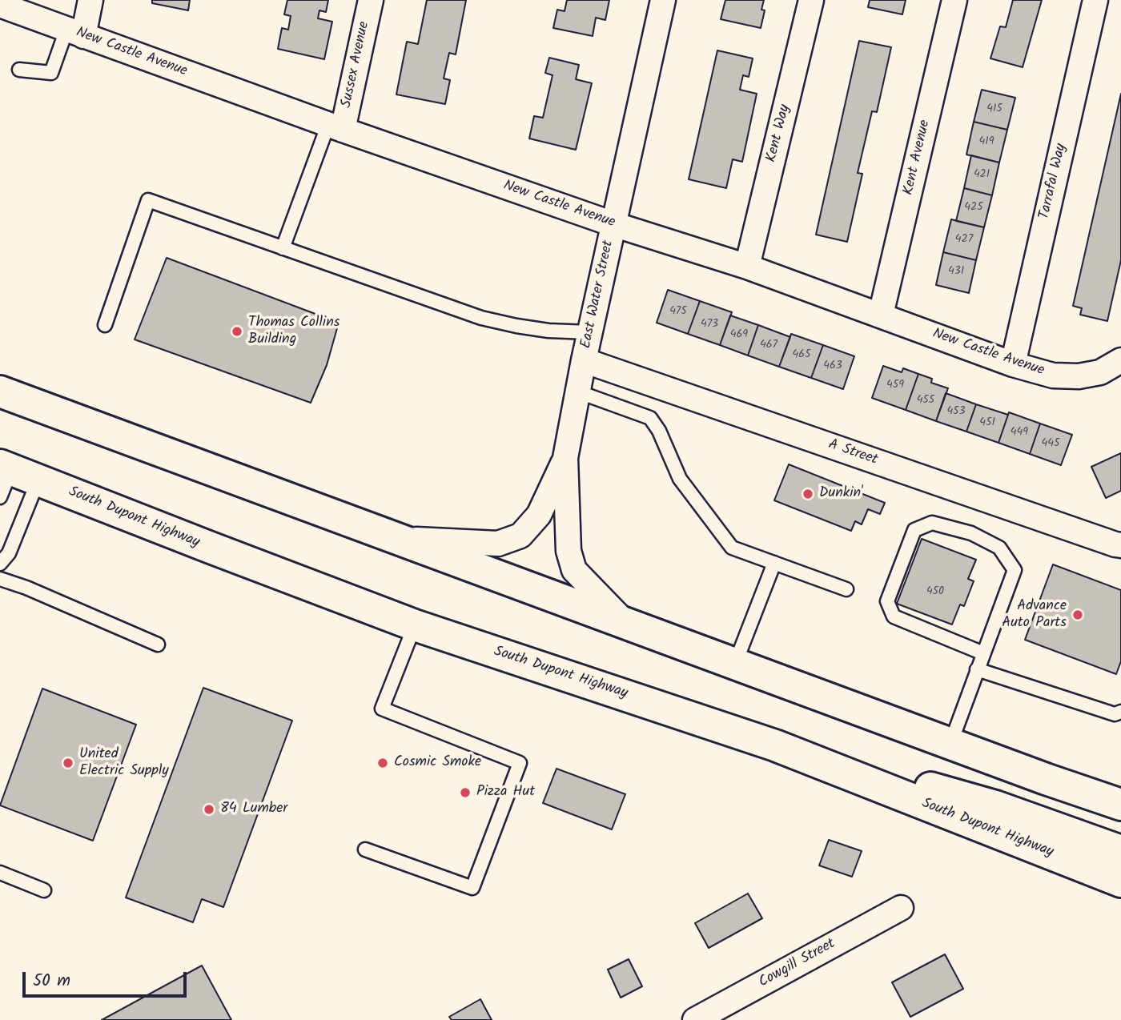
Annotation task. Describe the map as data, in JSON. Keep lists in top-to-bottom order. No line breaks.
{"streets":{"highway":["South Dupont Highway"],"street":["New Castle Avenue","Sussex Avenue","Kent Way","Kent Avenue","Tarrafal Way","East Water Street","A Street","Cowgill Street"]},"crossings":[["New Castle Avenue","Sussex Avenue"],["New Castle Avenue","Kent Way"],["New Castle Avenue","Kent Avenue"],["New Castle Avenue","Tarrafal Way"],["New Castle Avenue","East Water Street"],["East Water Street","A Street"]],"places":["Thomas Collins Building","Dunkin'","Advance Auto Parts","United Electric Supply","Cosmic Smoke","Pizza Hut","84 Lumber"],"house_numbers":["415","419","421","425","427","431","475","473","469","467","465","463","459","455","453","451","449","445","450"],"scale_bar":"50 m"}
